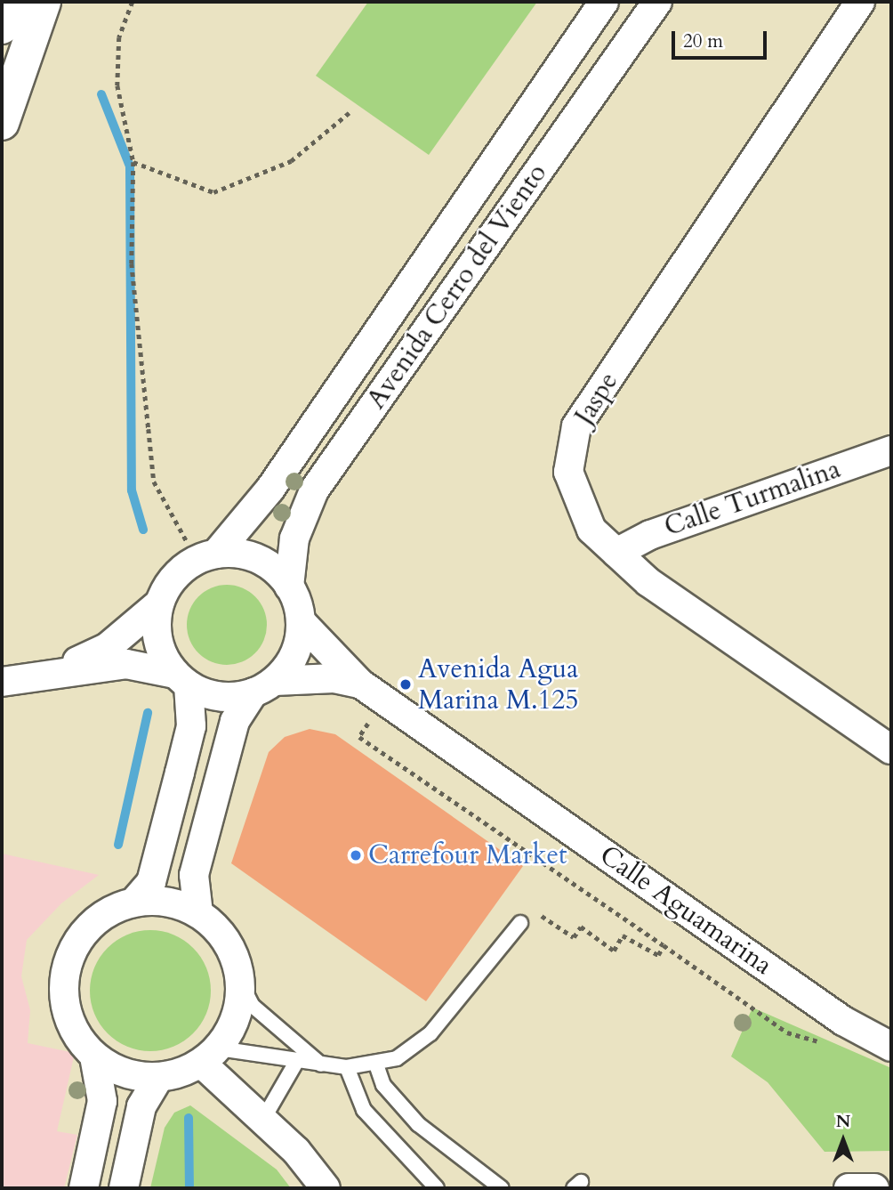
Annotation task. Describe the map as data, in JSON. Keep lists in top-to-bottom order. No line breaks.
{"streets":{"street":["Avenida Cerro del Viento","Jaspe","Calle Turmalina","Calle Aguamarina"]},"crossings":[["Avenida Cerro del Viento","Calle Aguamarina"],["Jaspe","Calle Turmalina"]],"places":["Avenida Agua Marina M.125","Carrefour Market"],"scale_bar":"20 m","north":"top"}
